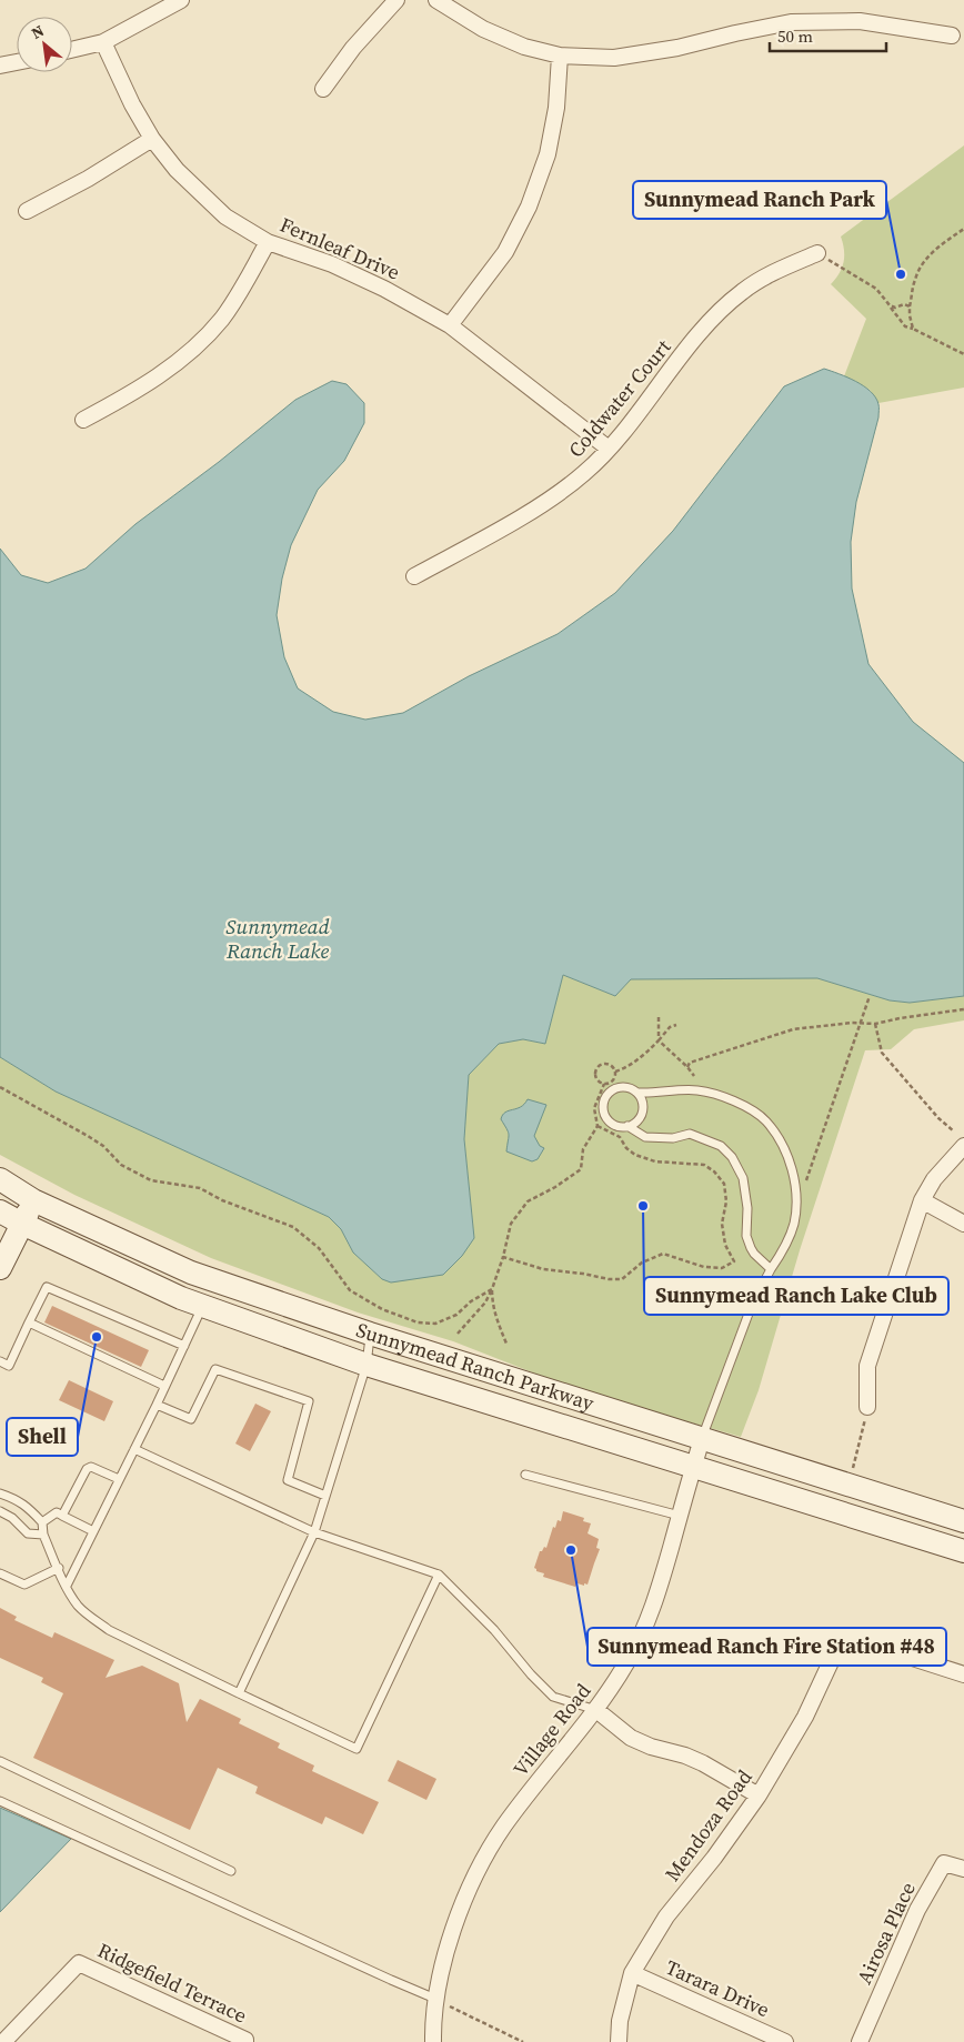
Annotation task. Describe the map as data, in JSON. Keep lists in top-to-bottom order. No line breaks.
{"streets":{"main road":["Sunnymead Ranch Parkway"],"street":["Fernleaf Drive","Coldwater Court","Village Road","Mendoza Road","Airosa Place","Ridgefield Terrace","Tarara Drive"]},"crossings":[["Fernleaf Drive","Coldwater Court"],["Sunnymead Ranch Parkway","Village Road"],["Mendoza Road","Tarara Drive"]],"water":["Sunnymead Ranch Lake"],"places":["Sunnymead Ranch Park","Sunnymead Ranch Lake Club","Shell","Sunnymead Ranch Fire Station #48"],"scale_bar":"50 m","north":"top left"}
